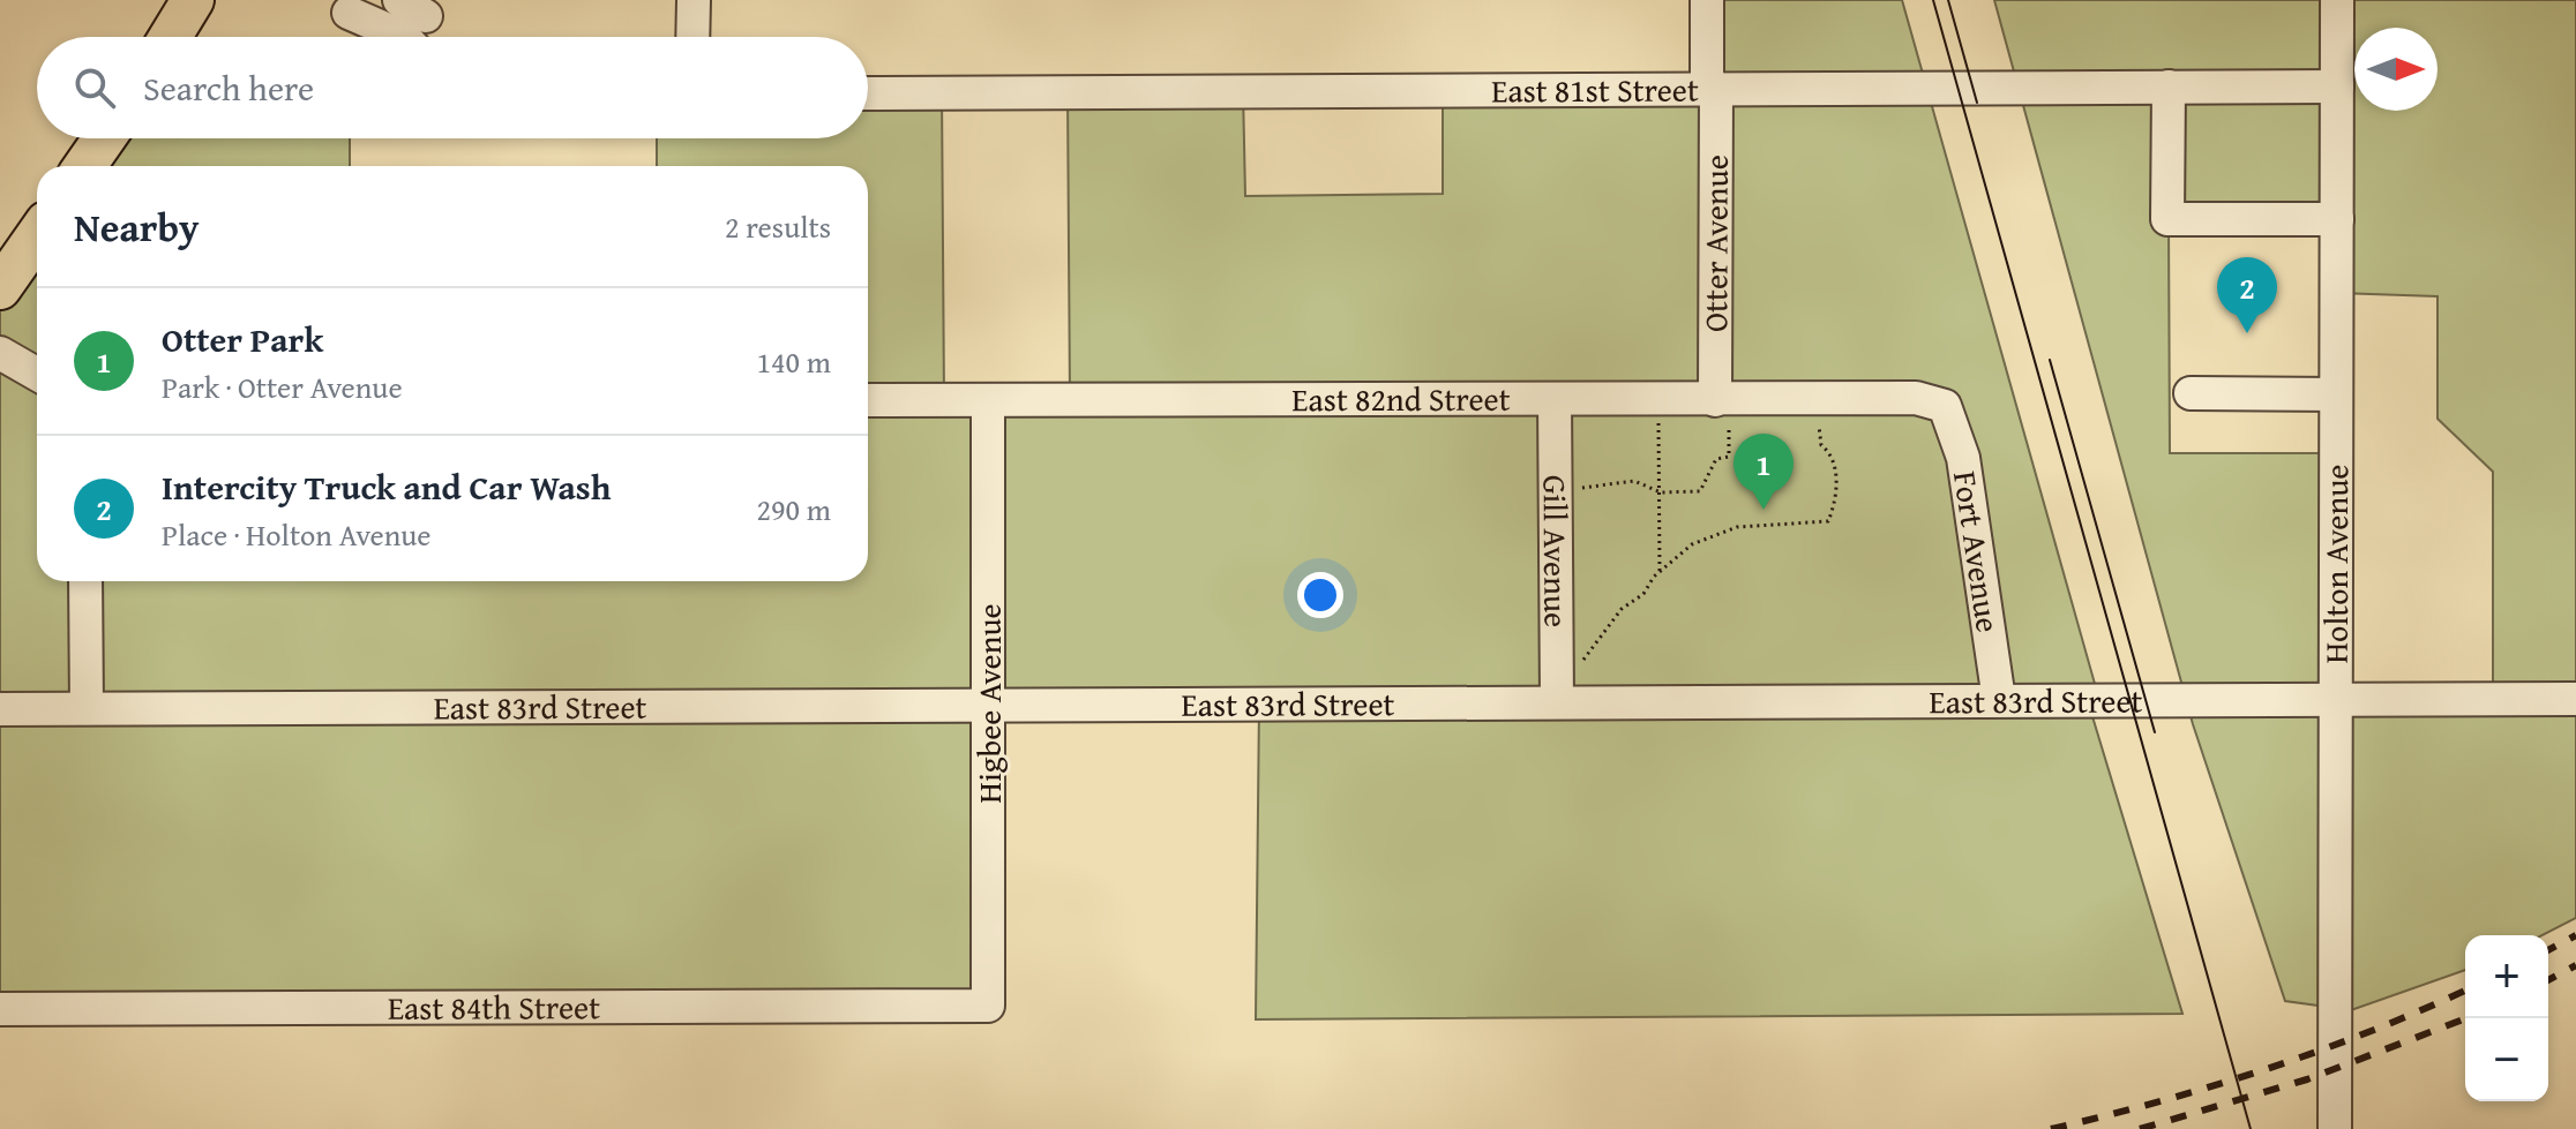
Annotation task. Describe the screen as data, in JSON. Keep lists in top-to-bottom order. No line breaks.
{"streets":{"street":["East 81st Street","Otter Avenue","East 82nd Street","Gill Avenue","Fort Avenue","Holton Avenue","East 83rd Street","Higbee Avenue","East 84th Street"]},"crossings":[["East 81st Street","Otter Avenue"],["East 81st Street","Holton Avenue"],["Otter Avenue","East 82nd Street"],["East 82nd Street","Gill Avenue"],["East 82nd Street","Fort Avenue"],["East 82nd Street","Higbee Avenue"],["Gill Avenue","East 83rd Street"],["Fort Avenue","East 83rd Street"],["Holton Avenue","East 83rd Street"],["East 83rd Street","Higbee Avenue"],["Higbee Avenue","East 84th Street"]],"north":"right","page":{"search":"Search here","heading":["Nearby","2 results"],"pins":["2","1"],"list":[{"mark":"1","name":"Otter Park","note":"Park · Otter Avenue","value":"140 m"},{"mark":"2","name":"Intercity Truck and Car Wash","note":"Place · Holton Avenue","value":"290 m"}],"map_buttons":["+","−"]}}
